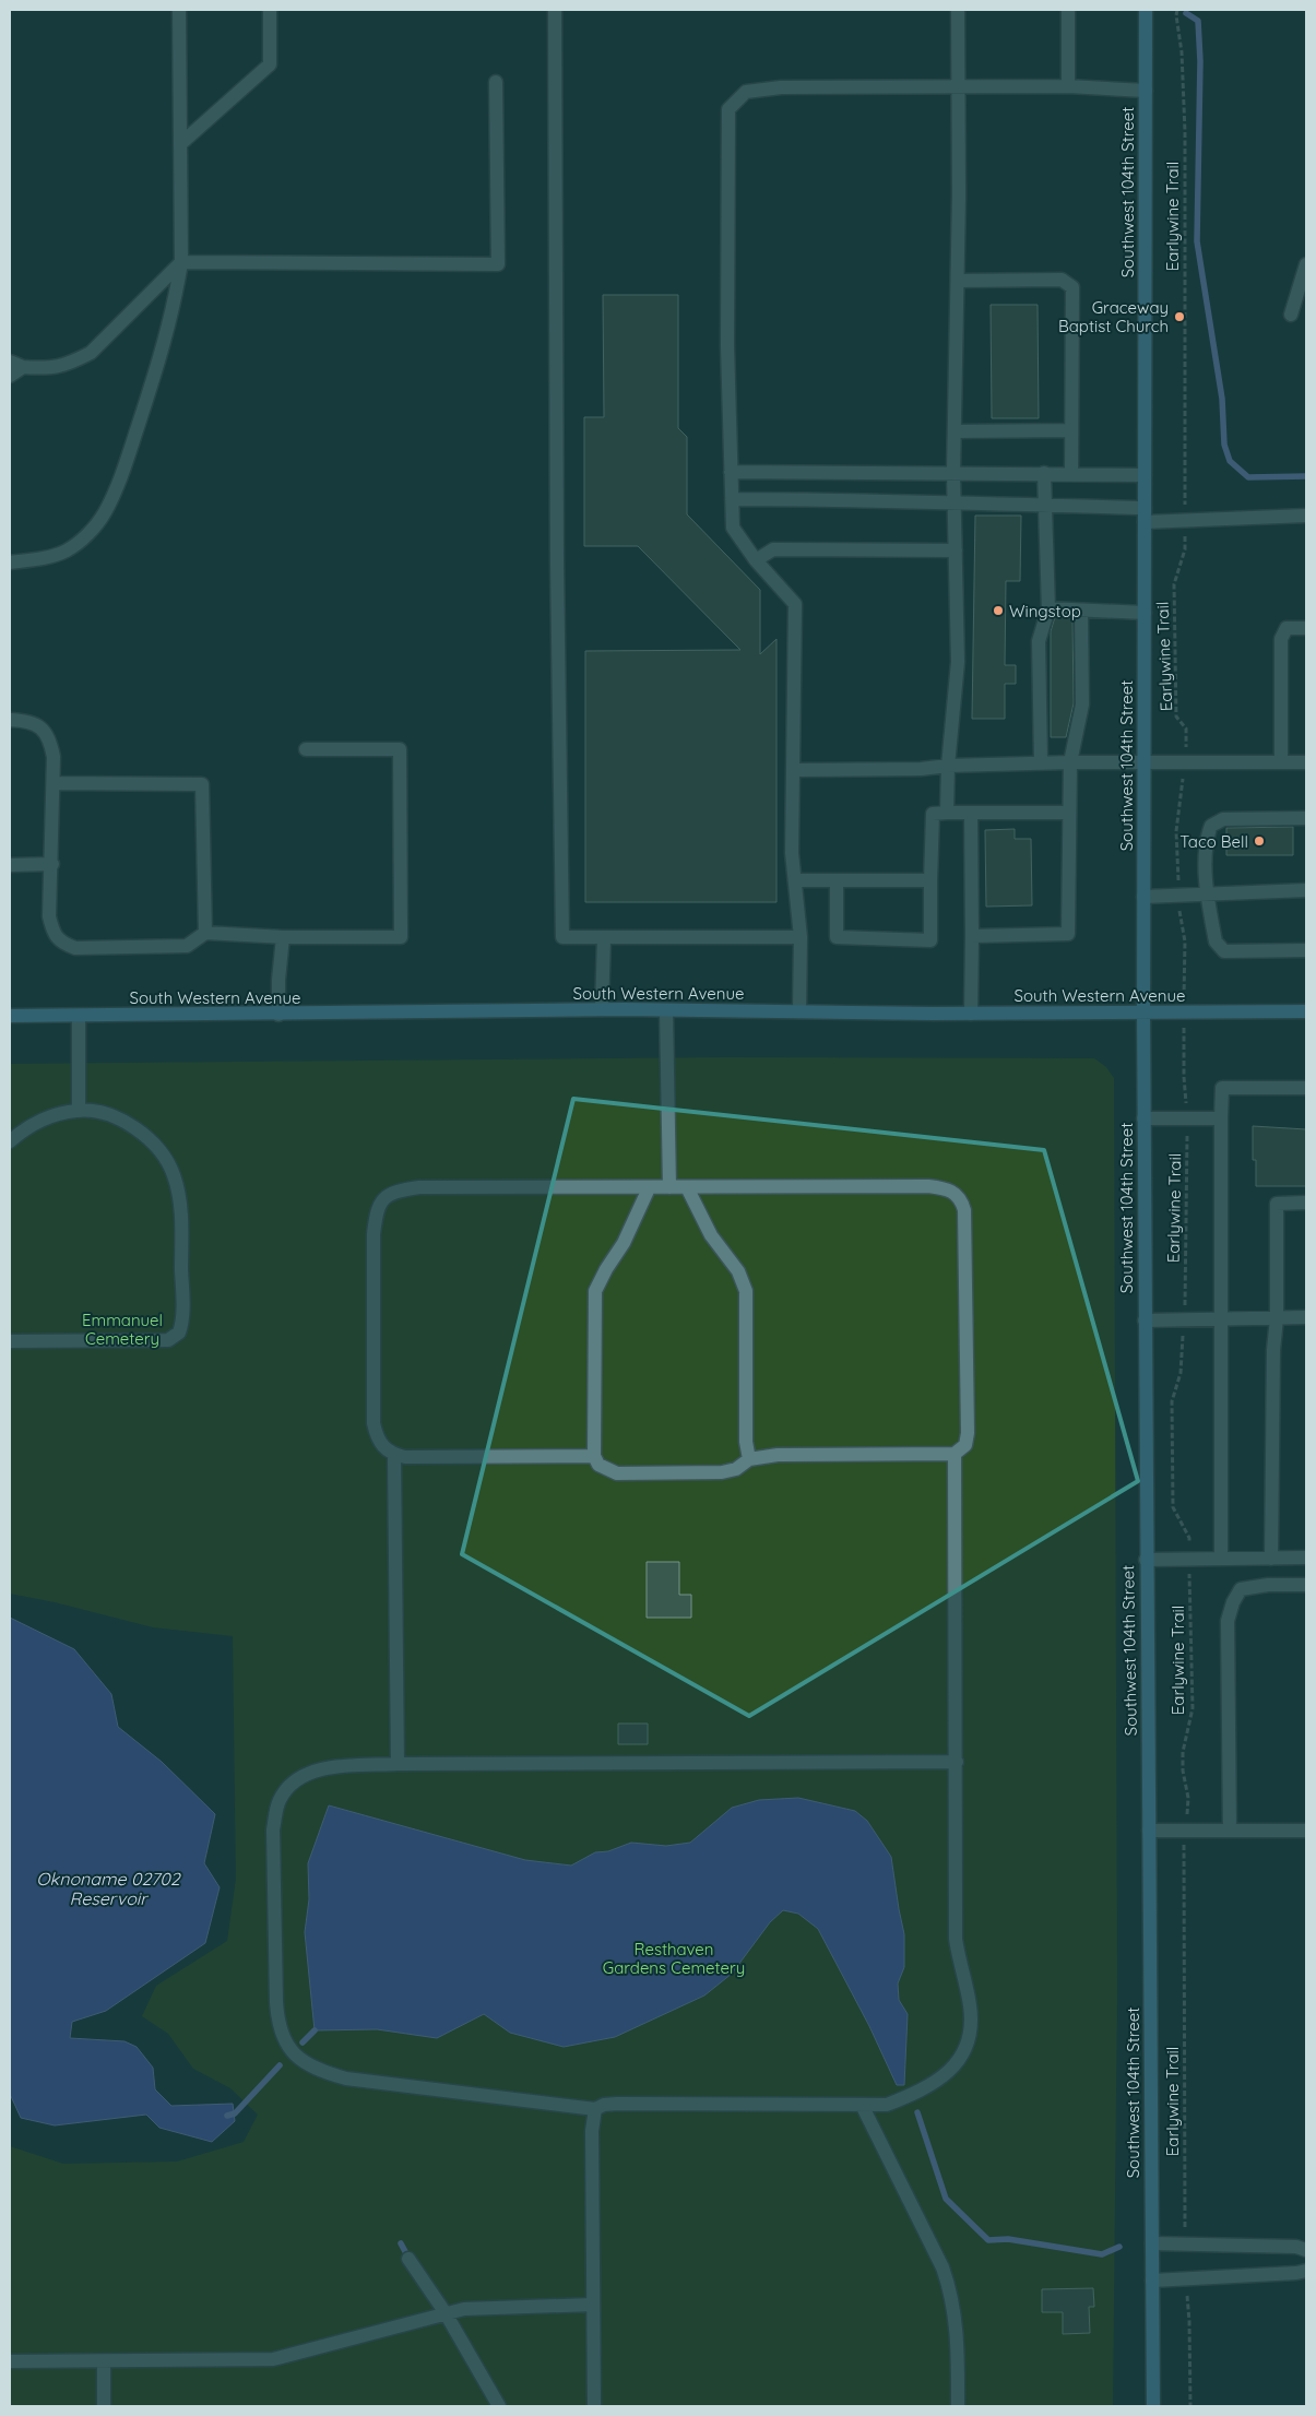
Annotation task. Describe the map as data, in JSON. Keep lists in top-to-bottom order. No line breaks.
{"streets":{"main road":["Southwest 104th Street","South Western Avenue"],"path":["Earlywine Trail"]},"crossings":[["Southwest 104th Street","South Western Avenue"],["Earlywine Trail","South Western Avenue"]],"water":["Oknoname 02702 Reservoir"],"parks":["Emmanuel Cemetery","Resthaven Gardens Cemetery"],"places":["Graceway Baptist Church","Wingstop","Taco Bell"]}
